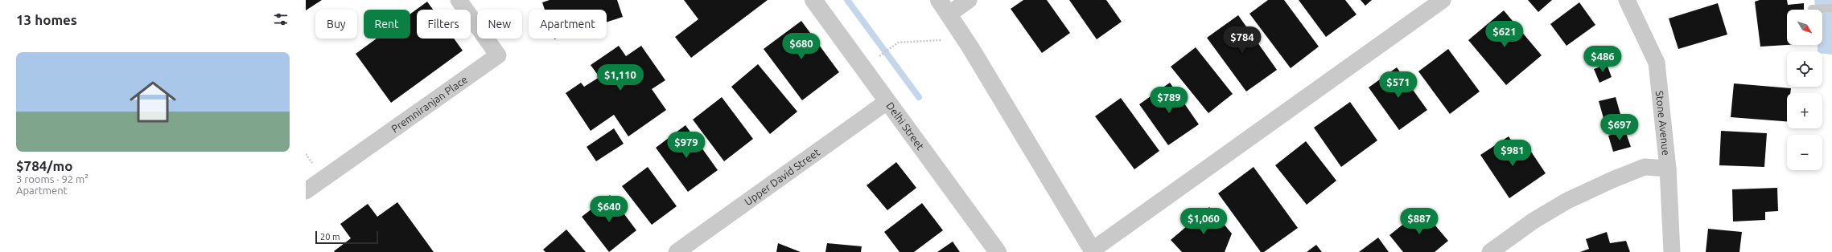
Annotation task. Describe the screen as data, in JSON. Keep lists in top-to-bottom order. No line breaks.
{"streets":{"street":["Premniranjan Place","Stone Avenue","Delhi Street","Upper David Street"]},"crossings":[["Delhi Street","Upper David Street"]],"scale_bar":"20 m","north":"bottom right","page":{"heading":"13 homes","map_buttons":["+","−"],"chip":["Buy","Rent","Filters","New","Apartment"],"price":["$621","$784","$680","$486","$1,110","$571","$789","$697","$979","$981","$640","$1,060","$887"],"list":[{"name":"$784/mo","note":"3 rooms · 92 m² · Apartment"}],"scale":"20 m"}}
